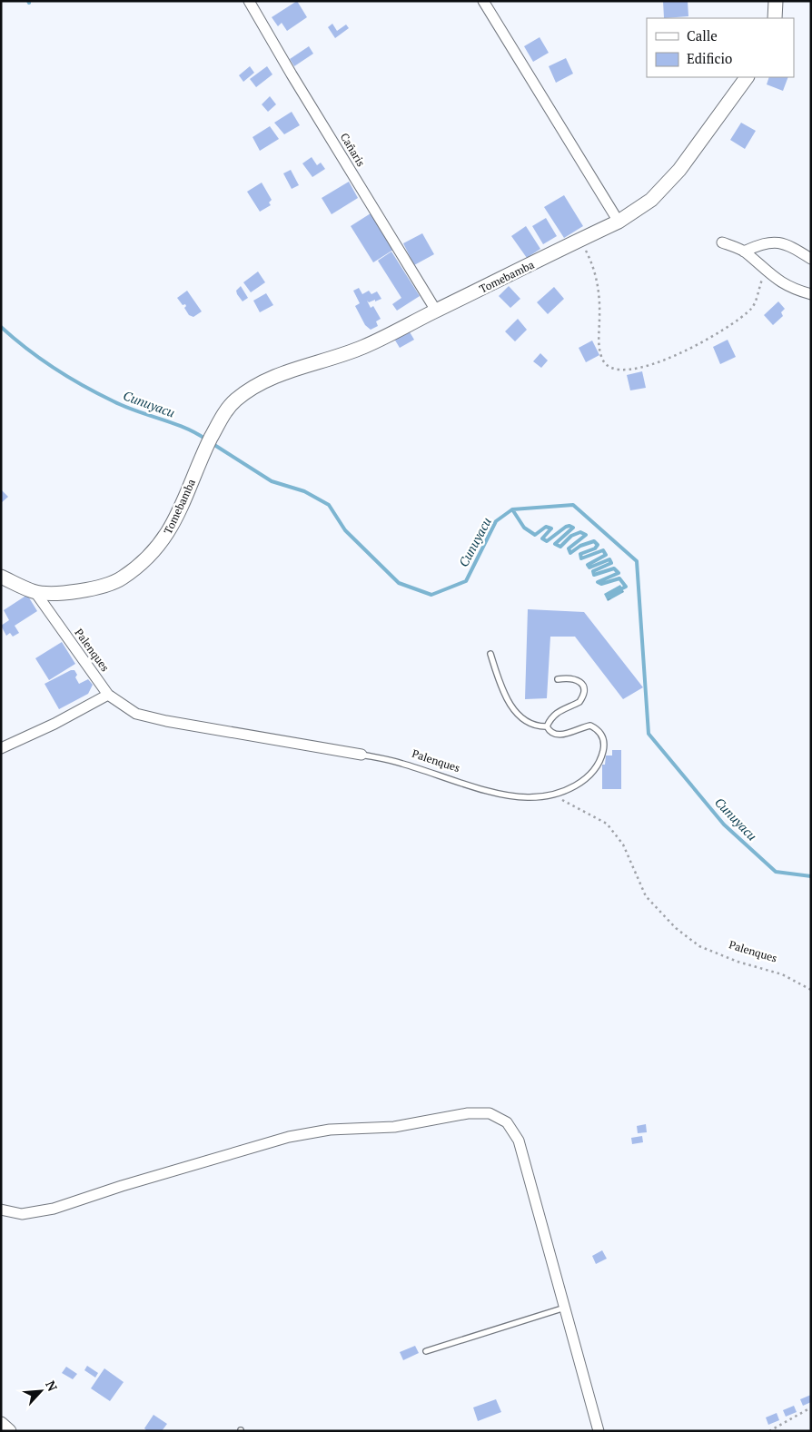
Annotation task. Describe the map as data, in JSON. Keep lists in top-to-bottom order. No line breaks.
{"streets":{"street":["Cañaris","Tomebamba","Palenques"]},"crossings":[["Cañaris","Tomebamba"],["Tomebamba","Palenques"]],"water":["Cunuyacu"],"legend":["Calle","Edificio"],"north":"top right"}
